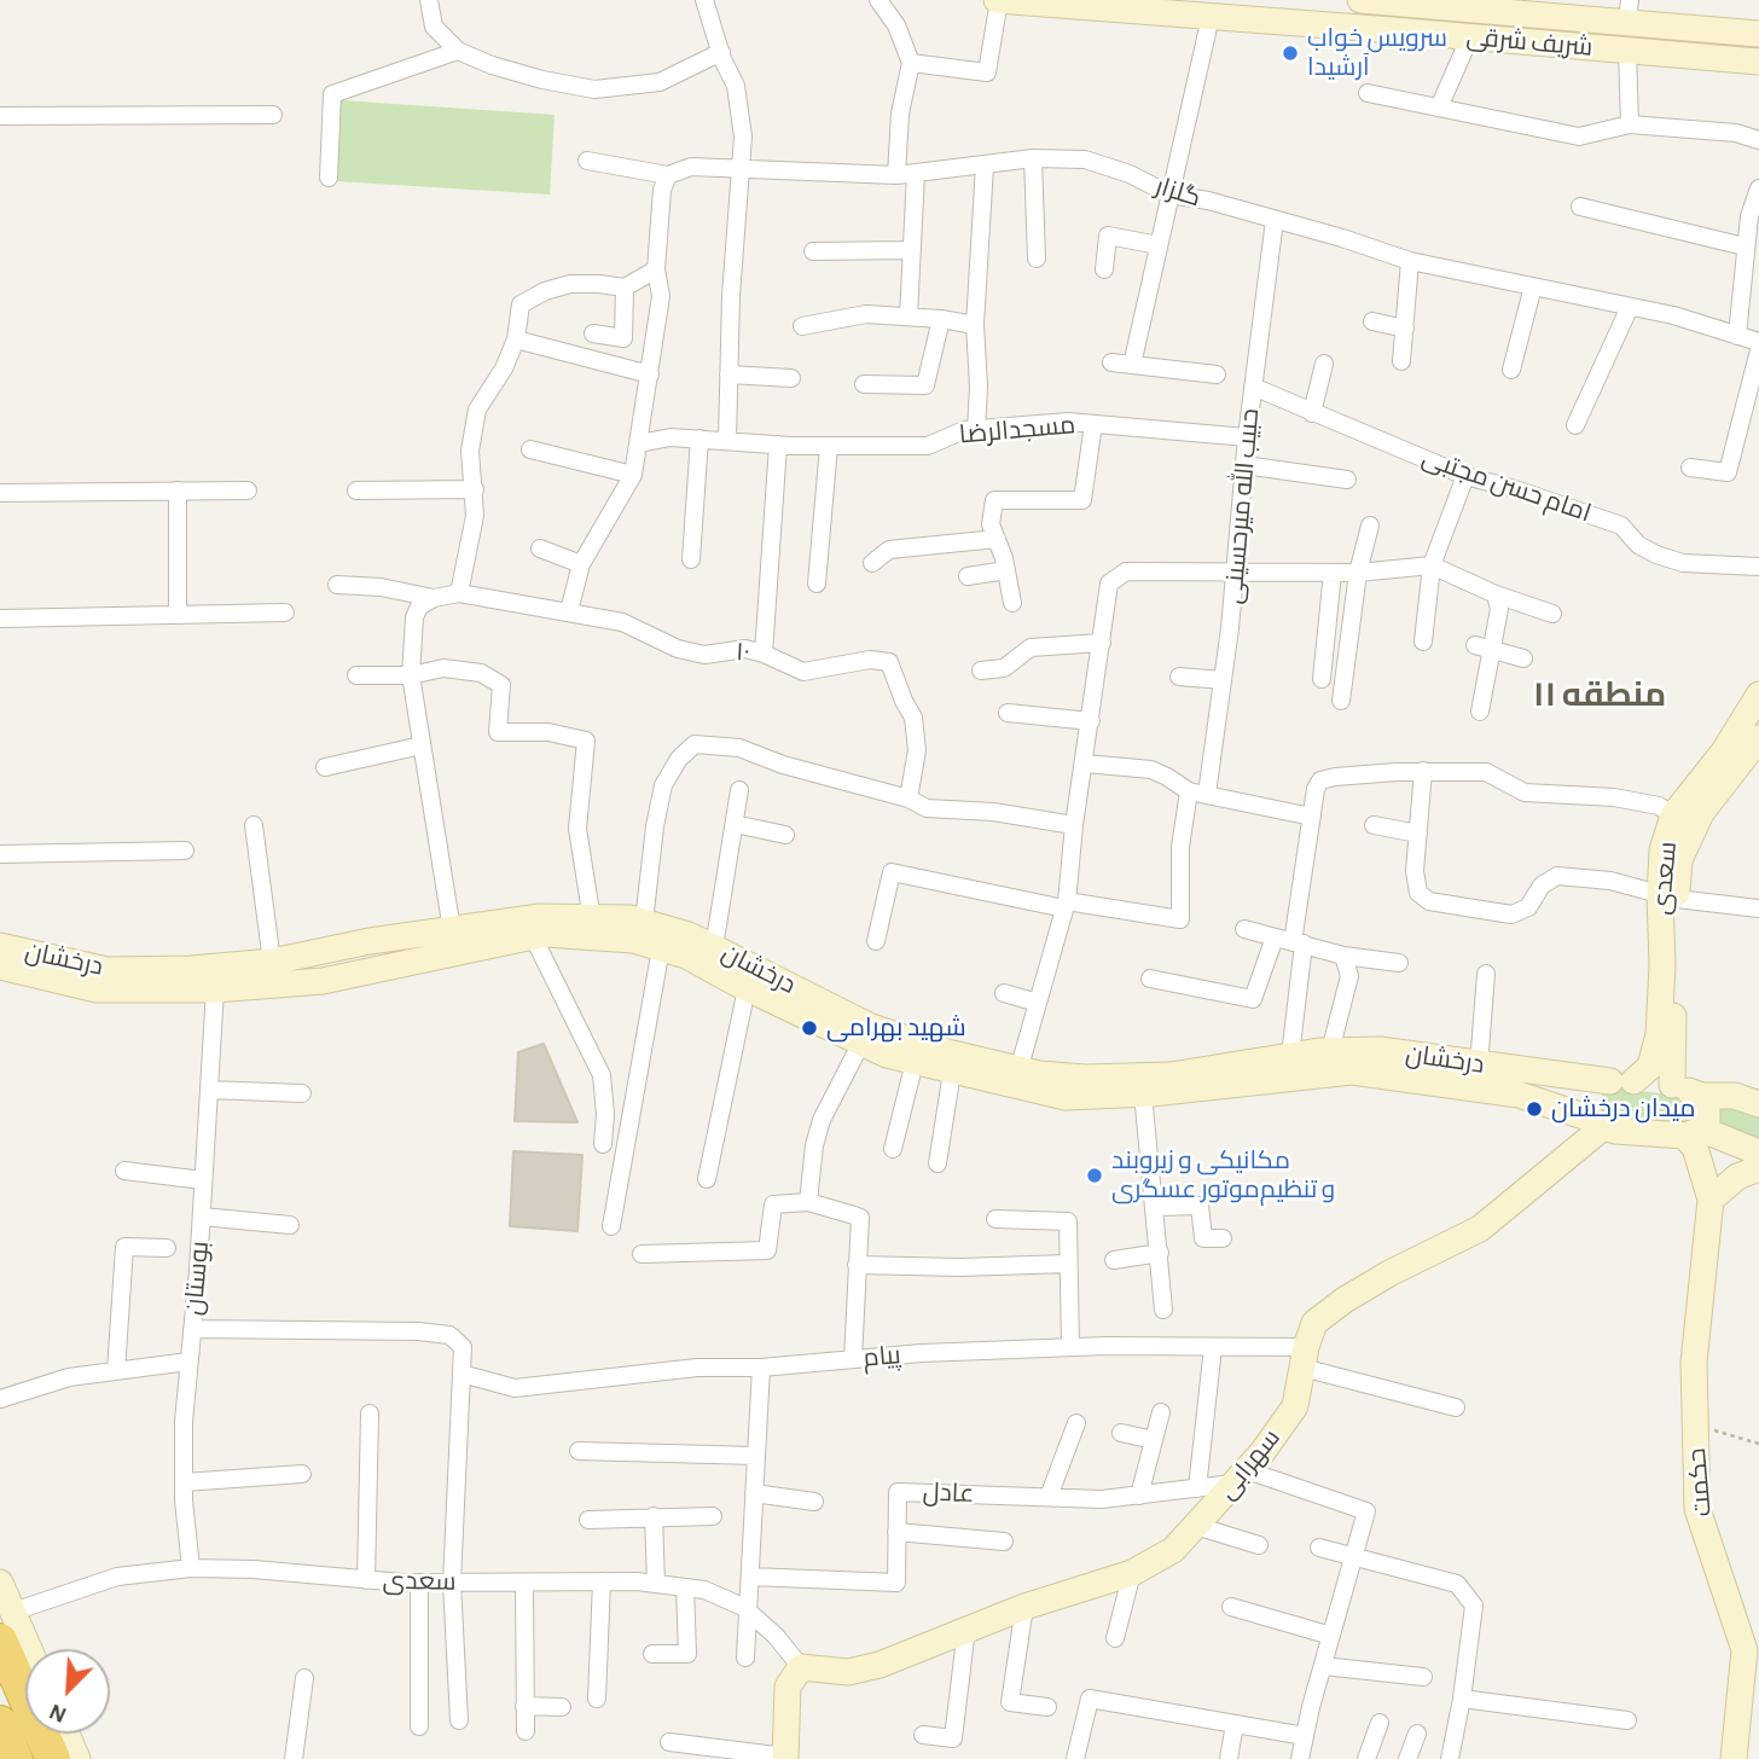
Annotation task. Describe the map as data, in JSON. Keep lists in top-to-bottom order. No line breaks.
{"streets":{"main road":["شریف شرقی","سعدی","درخشان","سهرابی","حکمت"],"street":["گلزار","مسجدالرضا","امام حسن مجتبی","حبیب الله میرحسینی","۱۰","بوستان","پیام","عادل"]},"crossings":[["گلزار","حبیب الله میرحسینی"],["مسجدالرضا","حبیب الله میرحسینی"],["امام حسن مجتبی","حبیب الله میرحسینی"],["سعدی","درخشان"],["سعدی","بوستان"],["سعدی","سهرابی"],["درخشان","بوستان"],["درخشان","سهرابی"],["پیام","سهرابی"],["سهرابی","عادل"]],"districts":["منطقه ۱۱"],"places":["سرویس خواب آرشیدا","شهید بهرامی","میدان درخشان","مکانیکی و زیروبند و تنظیم‌موتور عسگری"],"north":"bottom left"}
